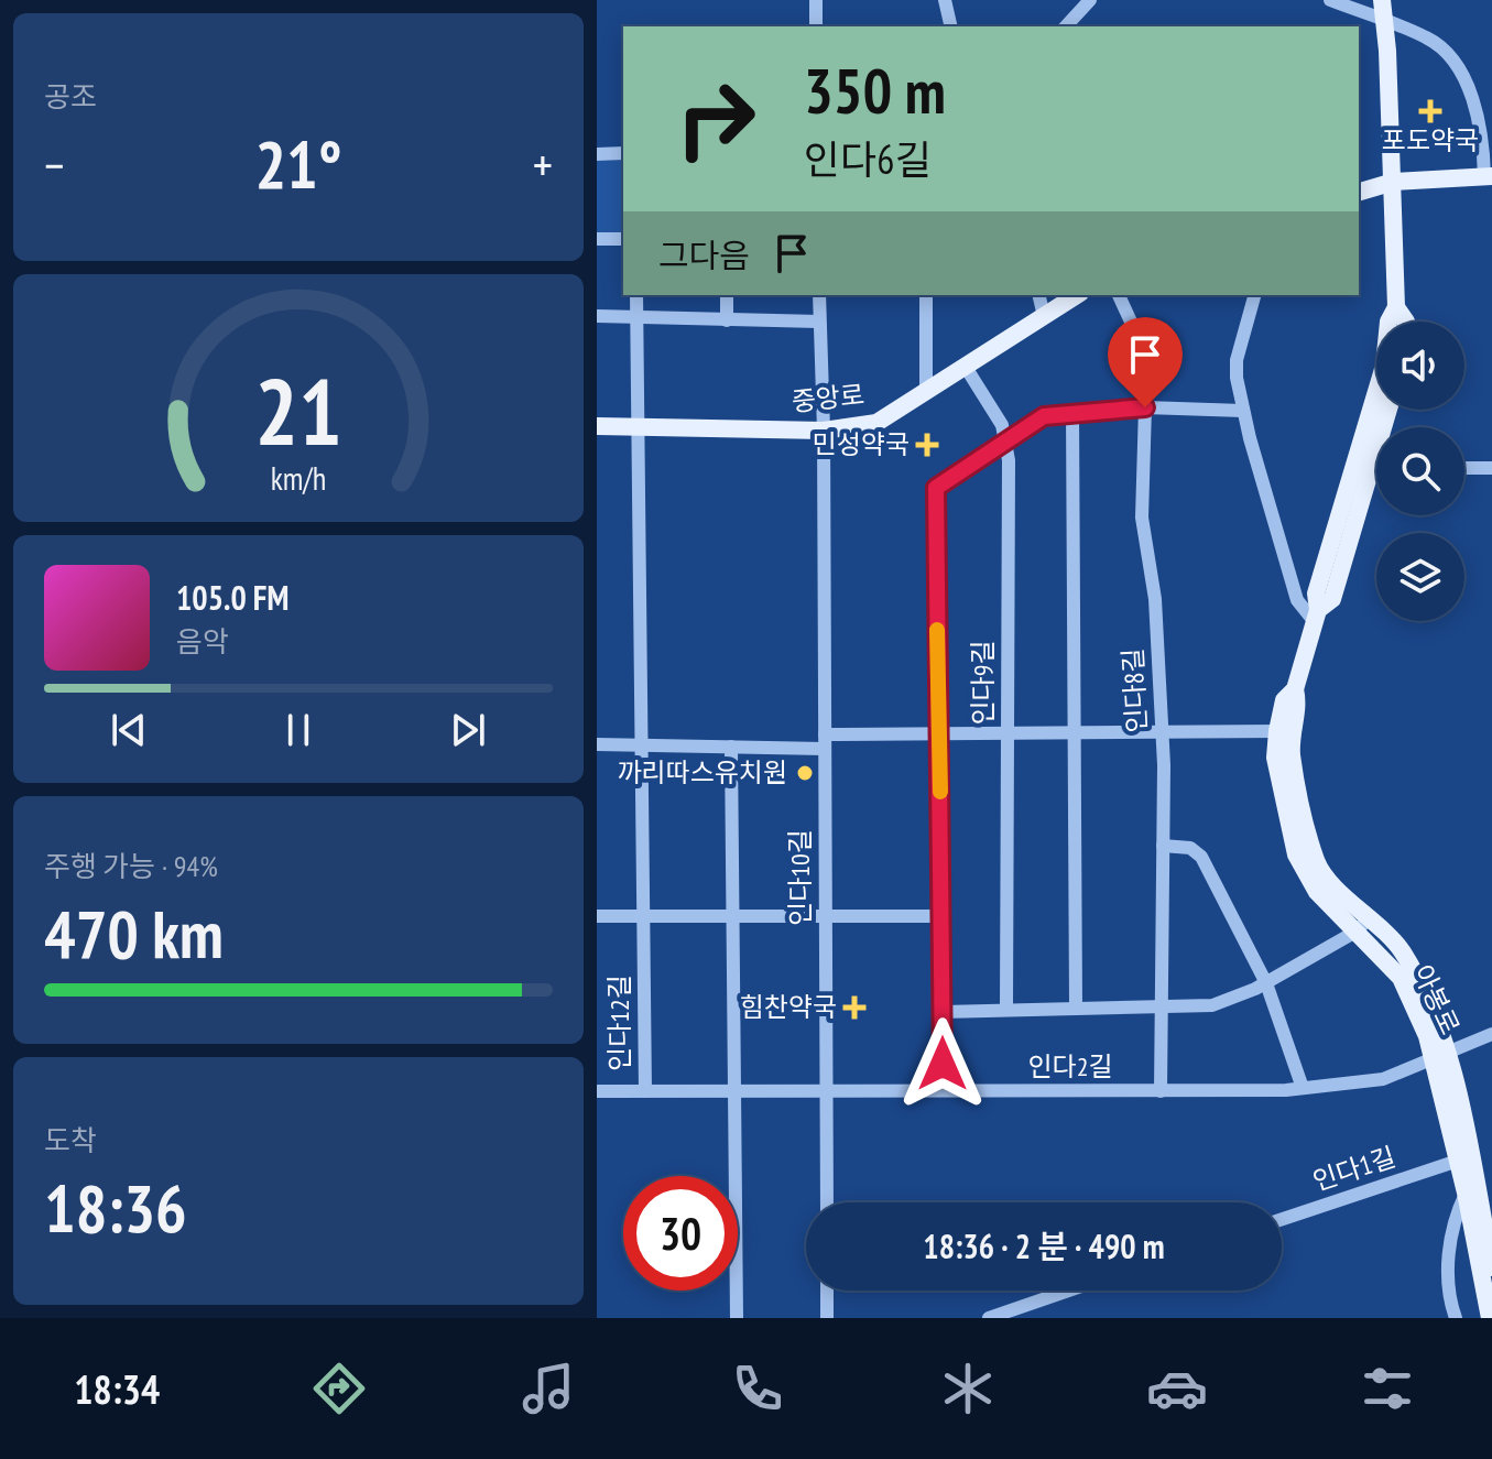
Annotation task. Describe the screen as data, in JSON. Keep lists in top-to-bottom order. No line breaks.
{"streets":{"main road":["중앙로","아봉로"],"street":["인다9길","인다8길","인다10길","인다12길","인다2길","인다1길"]},"crossings":[["중앙로","인다9길"],["중앙로","인다10길"],["중앙로","인다12길"],["인다8길","인다2길"],["인다10길","인다2길"],["아봉로","인다2길"],["아봉로","인다1길"],["인다12길","인다2길"]],"places":{"health":["포도약국","민성약국","힘찬약국"],"other":["까리따스유치원"]},"page":{"tile":["공조",["주행 가능 · 94%","470 km"],["도착","18:36"]],"turn":["350 m","인다6길"],"heat":["−","21°","+"],"then":"그다음","song":["105.0 FM","음악"],"limit":"30","trip":"18:36 · 2 분 · 490 m","tabs":"18:34","gauge":["21","km/h"]}}
